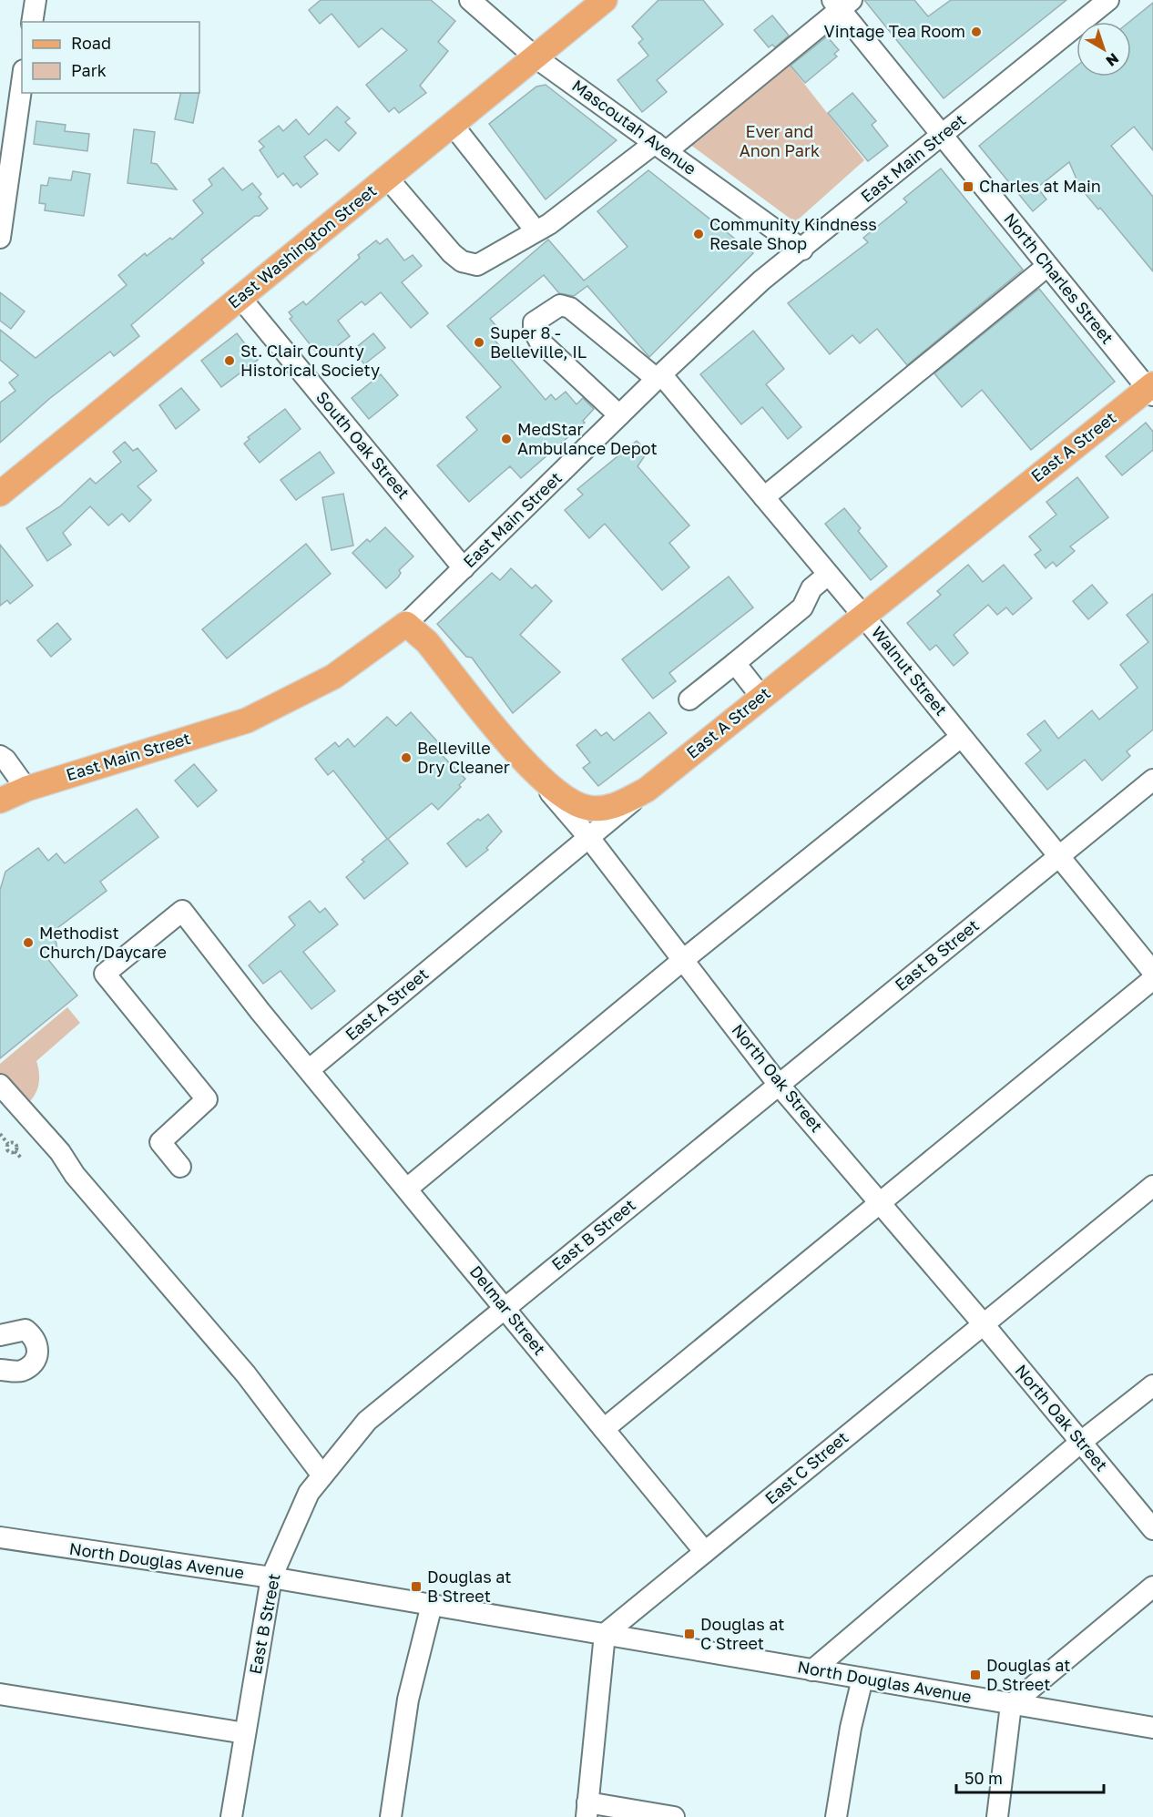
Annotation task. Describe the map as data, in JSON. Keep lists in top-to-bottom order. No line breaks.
{"streets":{"main road":["East Main Street","East Washington Street","East A Street","North Oak Street"],"street":["Mascoutah Avenue","North Charles Street","South Oak Street","Walnut Street","East B Street","Delmar Street","East C Street","North Douglas Avenue"]},"crossings":[["Mascoutah Avenue","East Main Street"],["Mascoutah Avenue","East Washington Street"],["East Main Street","North Charles Street"],["East Main Street","South Oak Street"],["East Main Street","Walnut Street"],["East Main Street","North Oak Street"],["East Washington Street","South Oak Street"],["North Charles Street","East A Street"],["East A Street","Walnut Street"],["East A Street","North Oak Street"],["East A Street","Delmar Street"],["Walnut Street","East B Street"],["East B Street","North Oak Street"],["East B Street","Delmar Street"],["East B Street","North Douglas Avenue"],["North Oak Street","East C Street"],["Delmar Street","East C Street"],["East C Street","North Douglas Avenue"]],"parks":["Ever and Anon Park"],"places":{"other":["Vintage Tea Room","Community Kindness Resale Shop","Super 8 - Belleville, IL","St. Clair County Historical Society","MedStar Ambulance Depot","Belleville Dry Cleaner","Methodist Church/Daycare"],"transit":["Charles at Main","Douglas at B Street","Douglas at C Street","Douglas at D Street"]},"legend":["Road","Park"],"scale_bar":"50 m","north":"bottom right"}
